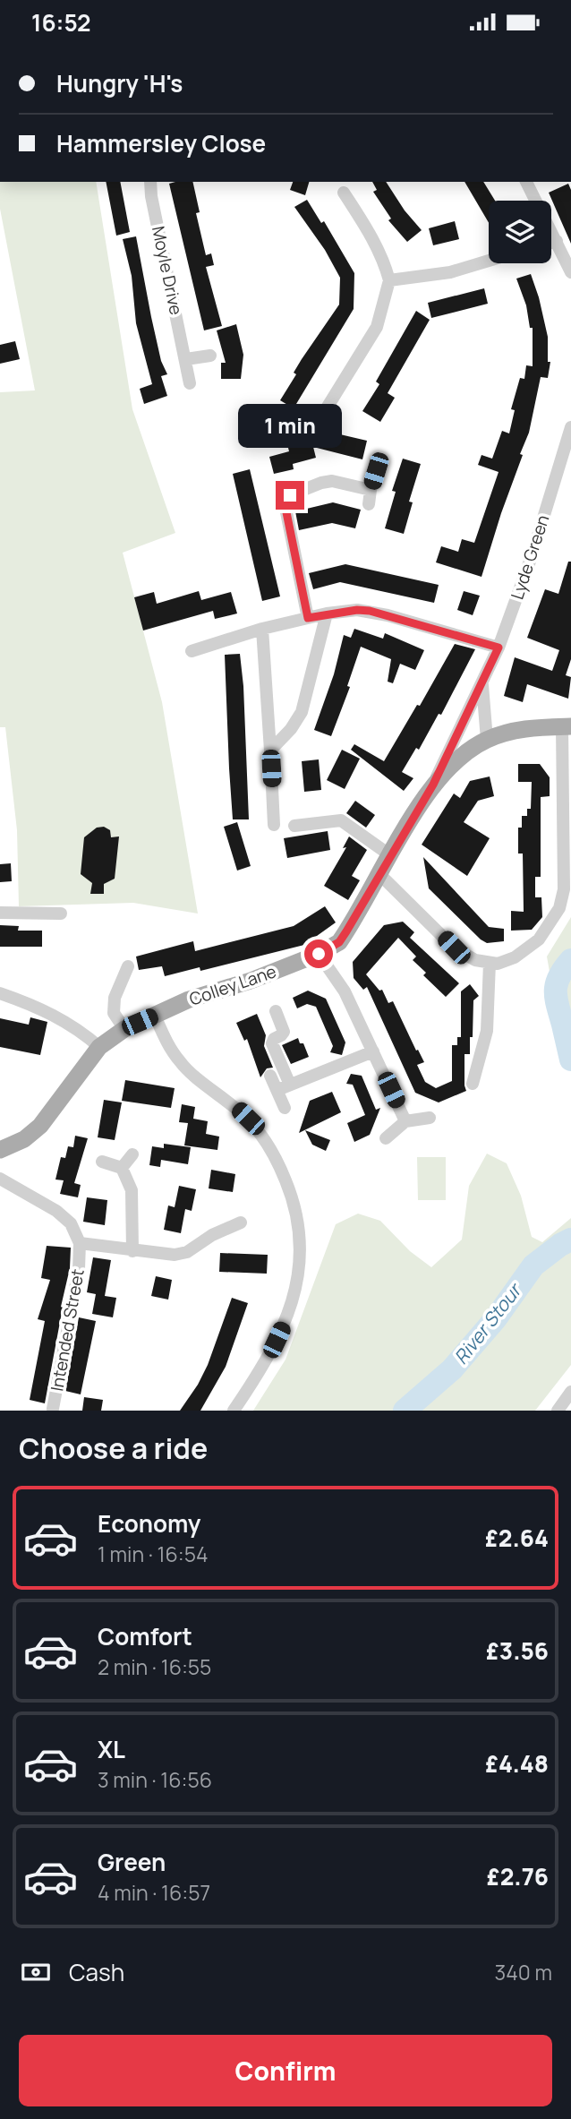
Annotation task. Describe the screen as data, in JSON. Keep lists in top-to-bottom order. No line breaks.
{"streets":{"main road":["Colley Lane"],"street":["Moyle Drive","Lyde Green","Intended Street"]},"crossings":[["Lyde Green","Colley Lane"]],"water":["River Stour"],"page":{"status":"16:52","banner":["Hungry 'H's","Hammersley Close"],"bubble":"1 min","heading":"Choose a ride","list":[{"name":"Economy","note":"1 min · 16:54","value":"£2.64"},{"name":"Comfort","note":"2 min · 16:55","value":"£3.56"},{"name":"XL","note":"3 min · 16:56","value":"£4.48"},{"name":"Green","note":"4 min · 16:57","value":"£2.76"}],"pay":["Cash","340 m"],"buttons":"Confirm"}}
